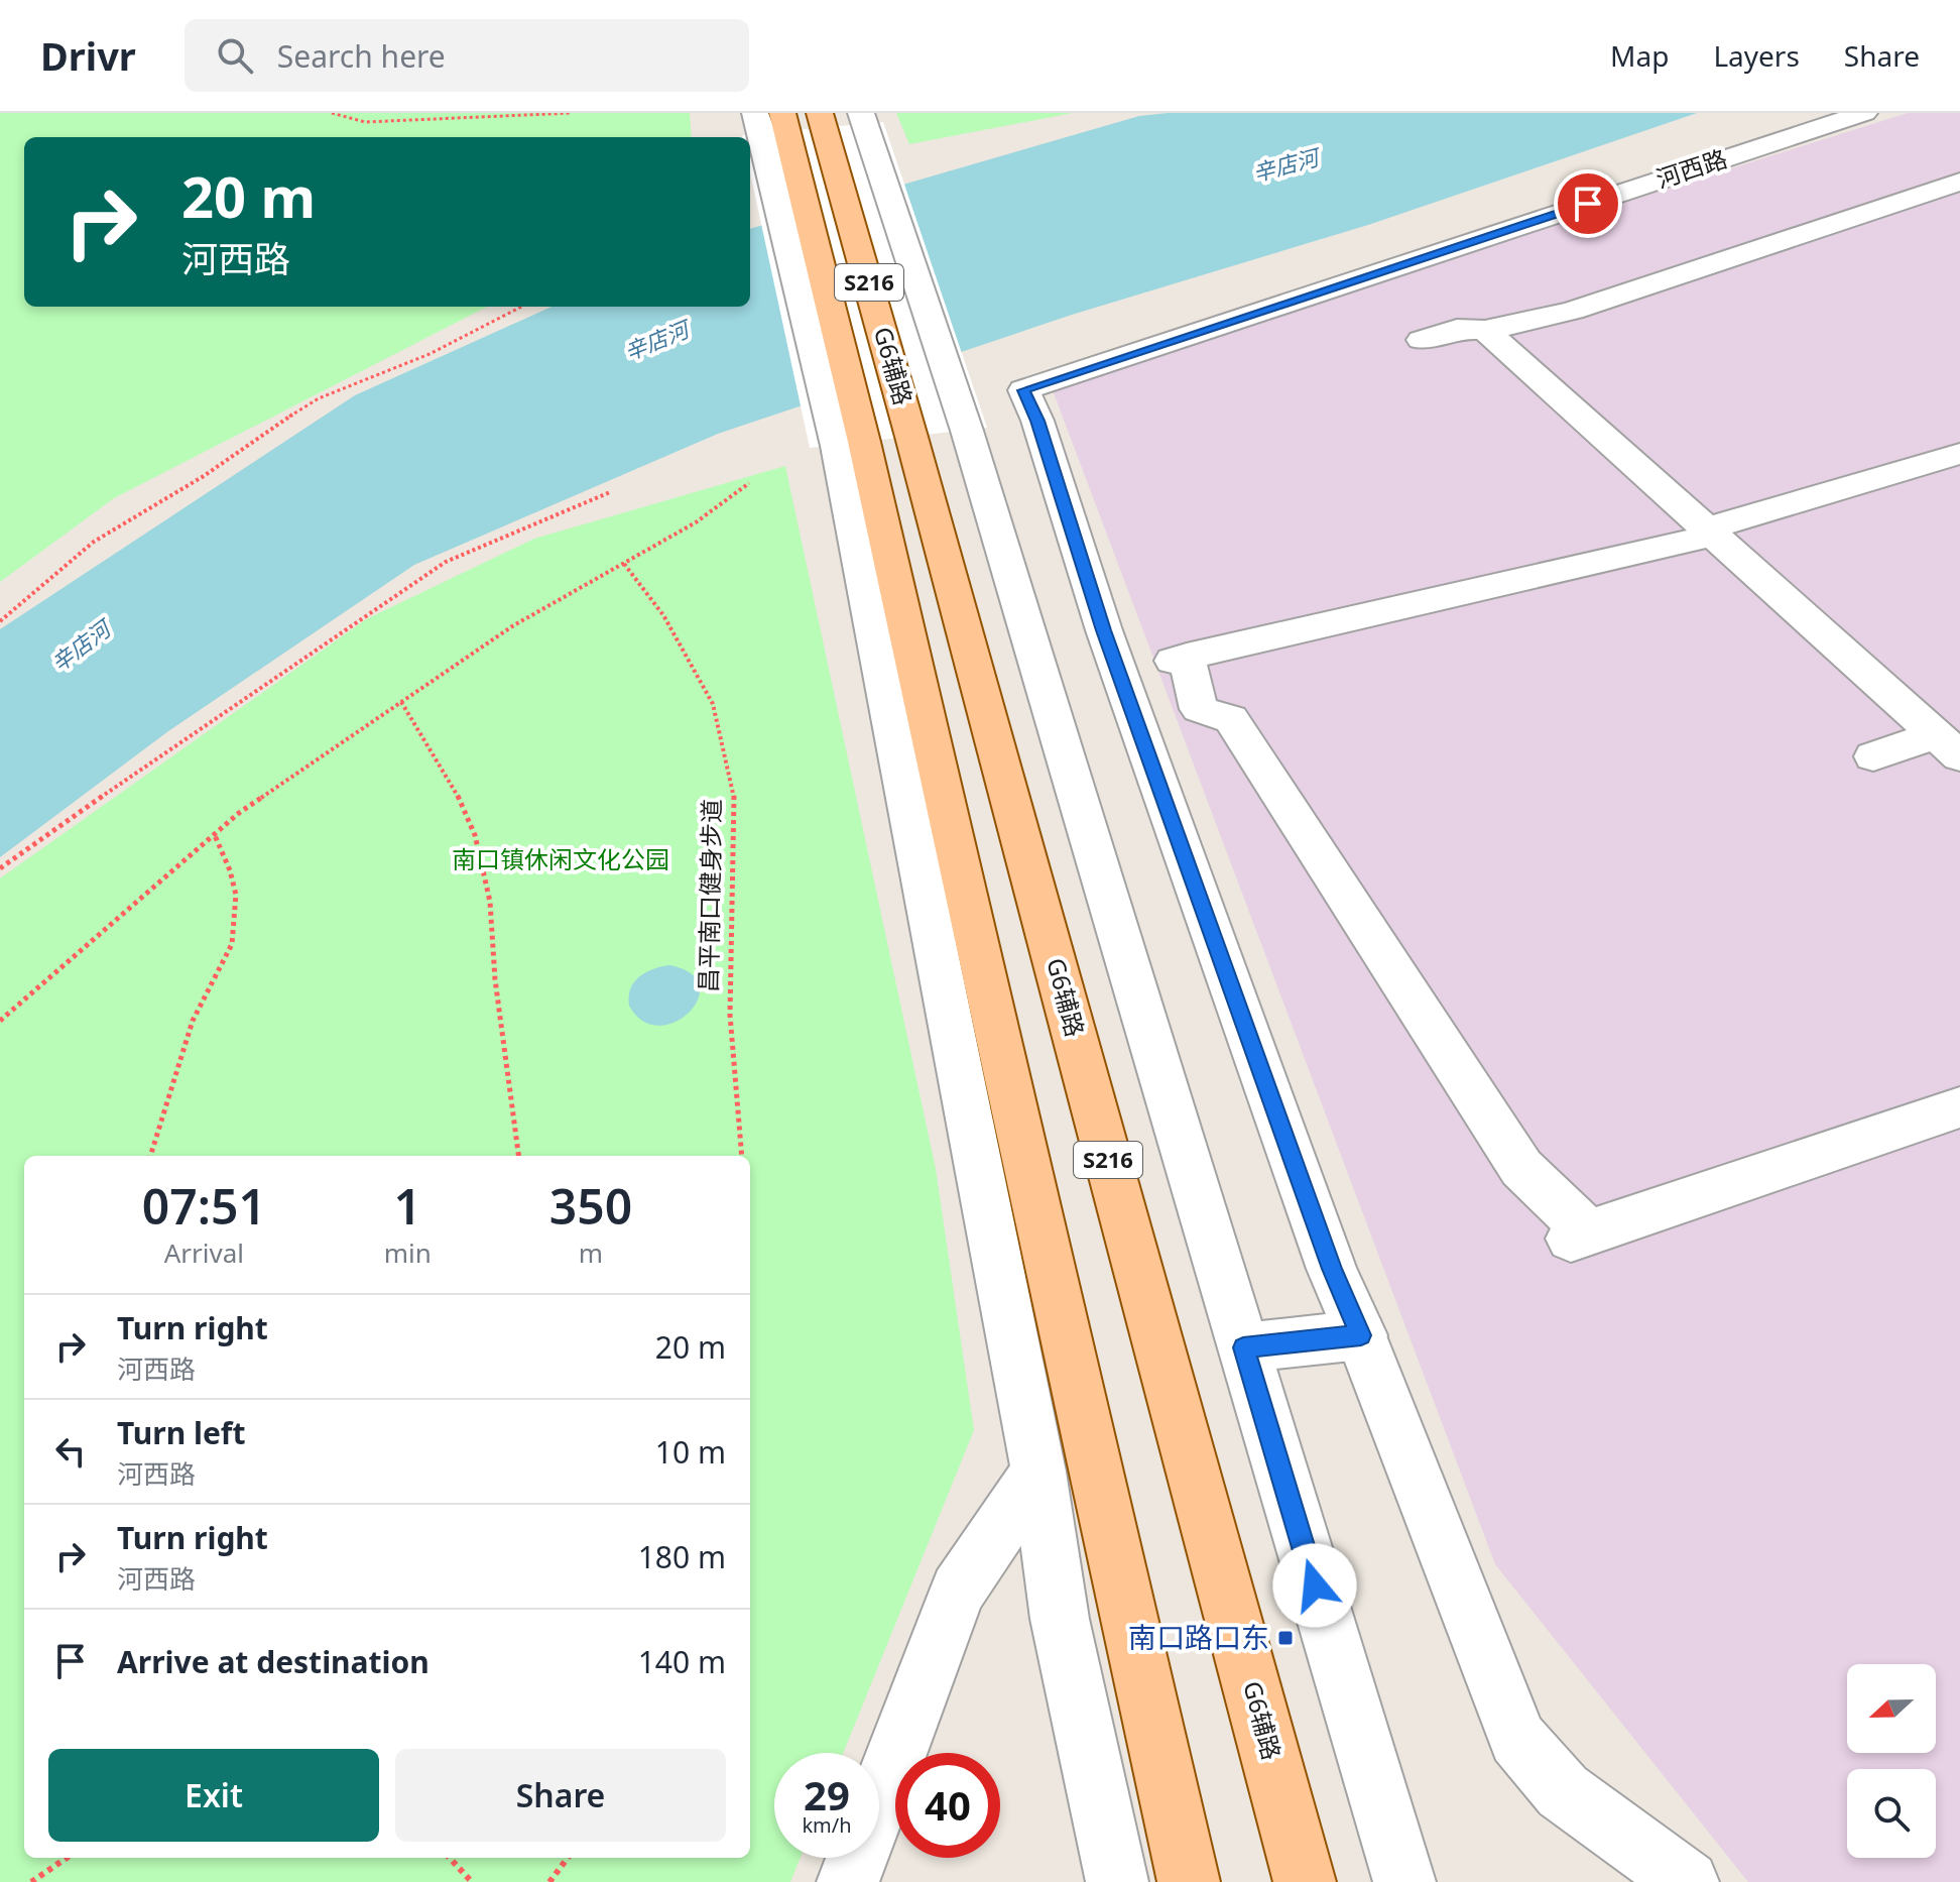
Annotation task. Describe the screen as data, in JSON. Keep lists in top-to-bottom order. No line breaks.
{"streets":{"main road":["S216","G6辅路"],"street":["河西路"],"path":["昌平南口健身步道"]},"water":["辛店河"],"parks":["南口镇休闲文化公园"],"places":{"transit":["南口路口东"]},"north":"left","page":{"header":"Drivr","search":"Search here","nav":["Map","Layers","Share"],"turn":["20 m","河西路"],"eta":["07:51","Arrival","1","min","350","m"],"list":[{"name":"Turn right","note":"河西路","value":"20 m"},{"name":"Turn left","note":"河西路","value":"10 m"},{"name":"Turn right","note":"河西路","value":"180 m"},{"name":"Arrive at destination","value":"140 m"}],"buttons":["Exit","Share"],"speed":"29 km/h","limit":"40"}}
